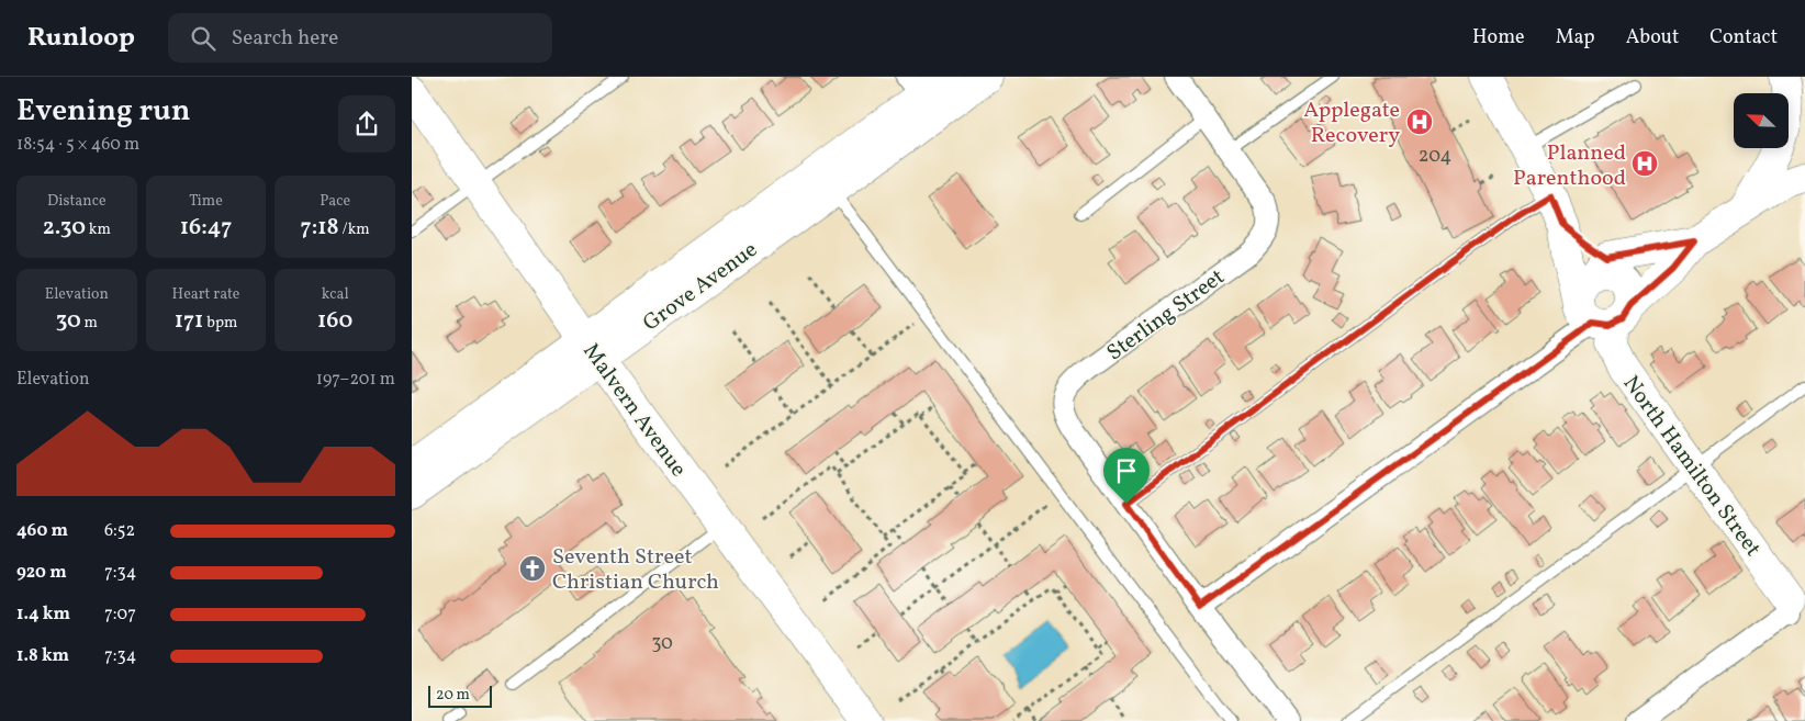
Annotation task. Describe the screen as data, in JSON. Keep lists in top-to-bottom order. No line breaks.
{"streets":{"main road":["Grove Avenue","Malvern Avenue","North Hamilton Street"],"street":["Sterling Street"]},"crossings":[["Grove Avenue","Malvern Avenue"]],"places":{"hospital":["Applegate Recovery","Planned Parenthood"],"church":["Seventh Street Christian Church"]},"house_numbers":["204","30"],"scale_bar":"20 m","north":"top left","page":{"header":"Runloop","search":"Search here","nav":["Home","Map","About","Contact"],"heading":["Evening run","18:54 · 5 × 460 m"],"stats":[["Distance","2.30 km"],["Time","16:47"],["Pace","7:18 /km"],["Elevation","30 m"],["Heart rate","171 bpm"],["kcal","160"]],"chart":["Elevation","197–201 m"],"list":[{"name":"460 m","note":"6:52"},{"name":"920 m","note":"7:34"},{"name":"1.4 km","note":"7:07"},{"name":"1.8 km","note":"7:34"}],"scale":"20 m"}}
